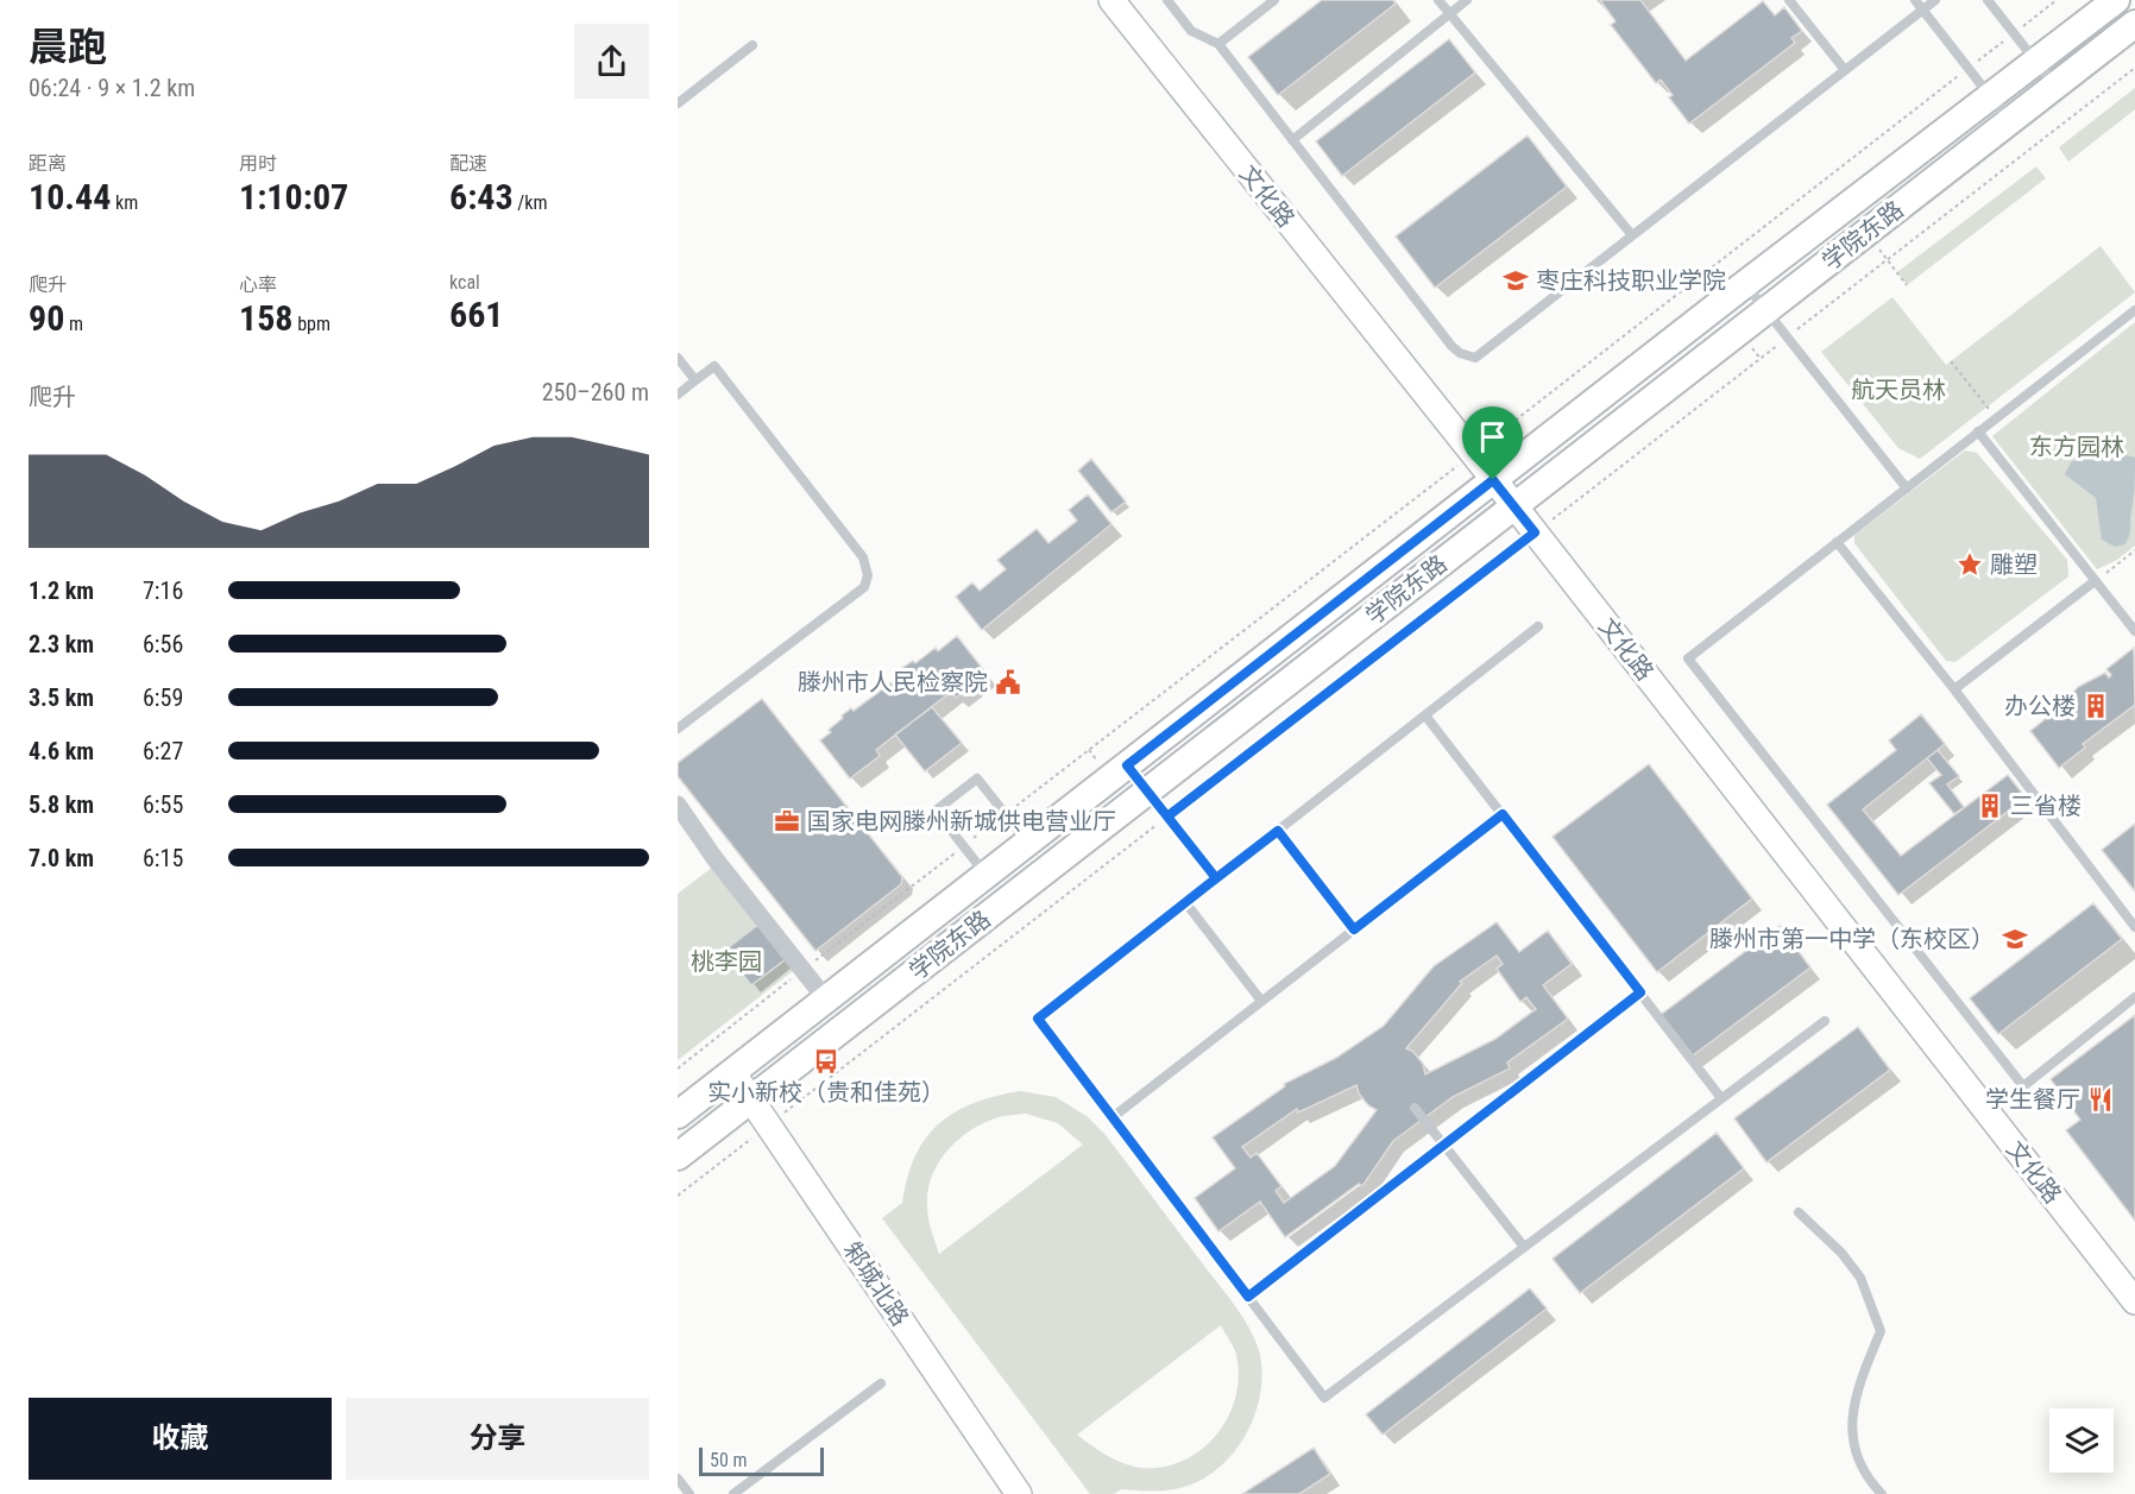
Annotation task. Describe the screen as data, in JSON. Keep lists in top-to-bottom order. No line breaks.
{"streets":{"main road":["学院东路"],"street":["文化路","邾城北路"]},"crossings":[["文化路","学院东路"],["学院东路","邾城北路"]],"parks":["航天员林","东方园林","桃李园"],"places":{"school or university":["枣庄科技职业学院","滕州市第一中学（东校区）"],"place":["雕塑"],"public building":["滕州市人民检察院"],"building":["办公楼","三省楼"],"office":["国家电网滕州新城供电营业厅"],"bus stop":["实小新校（贵和佳苑）"],"restaurant":["学生餐厅"]},"scale_bar":"50 m","page":{"heading":["晨跑","06:24 · 9 × 1.2 km"],"stats":[["距离","10.44 km"],["用时","1:10:07"],["配速","6:43 /km"],["爬升","90 m"],["心率","158 bpm"],["kcal","661"]],"chart":["爬升","250–260 m"],"list":[{"name":"1.2 km","note":"7:16"},{"name":"2.3 km","note":"6:56"},{"name":"3.5 km","note":"6:59"},{"name":"4.6 km","note":"6:27"},{"name":"5.8 km","note":"6:55"},{"name":"7.0 km","note":"6:15"}],"buttons":["收藏","分享"],"scale":"50 m"}}
